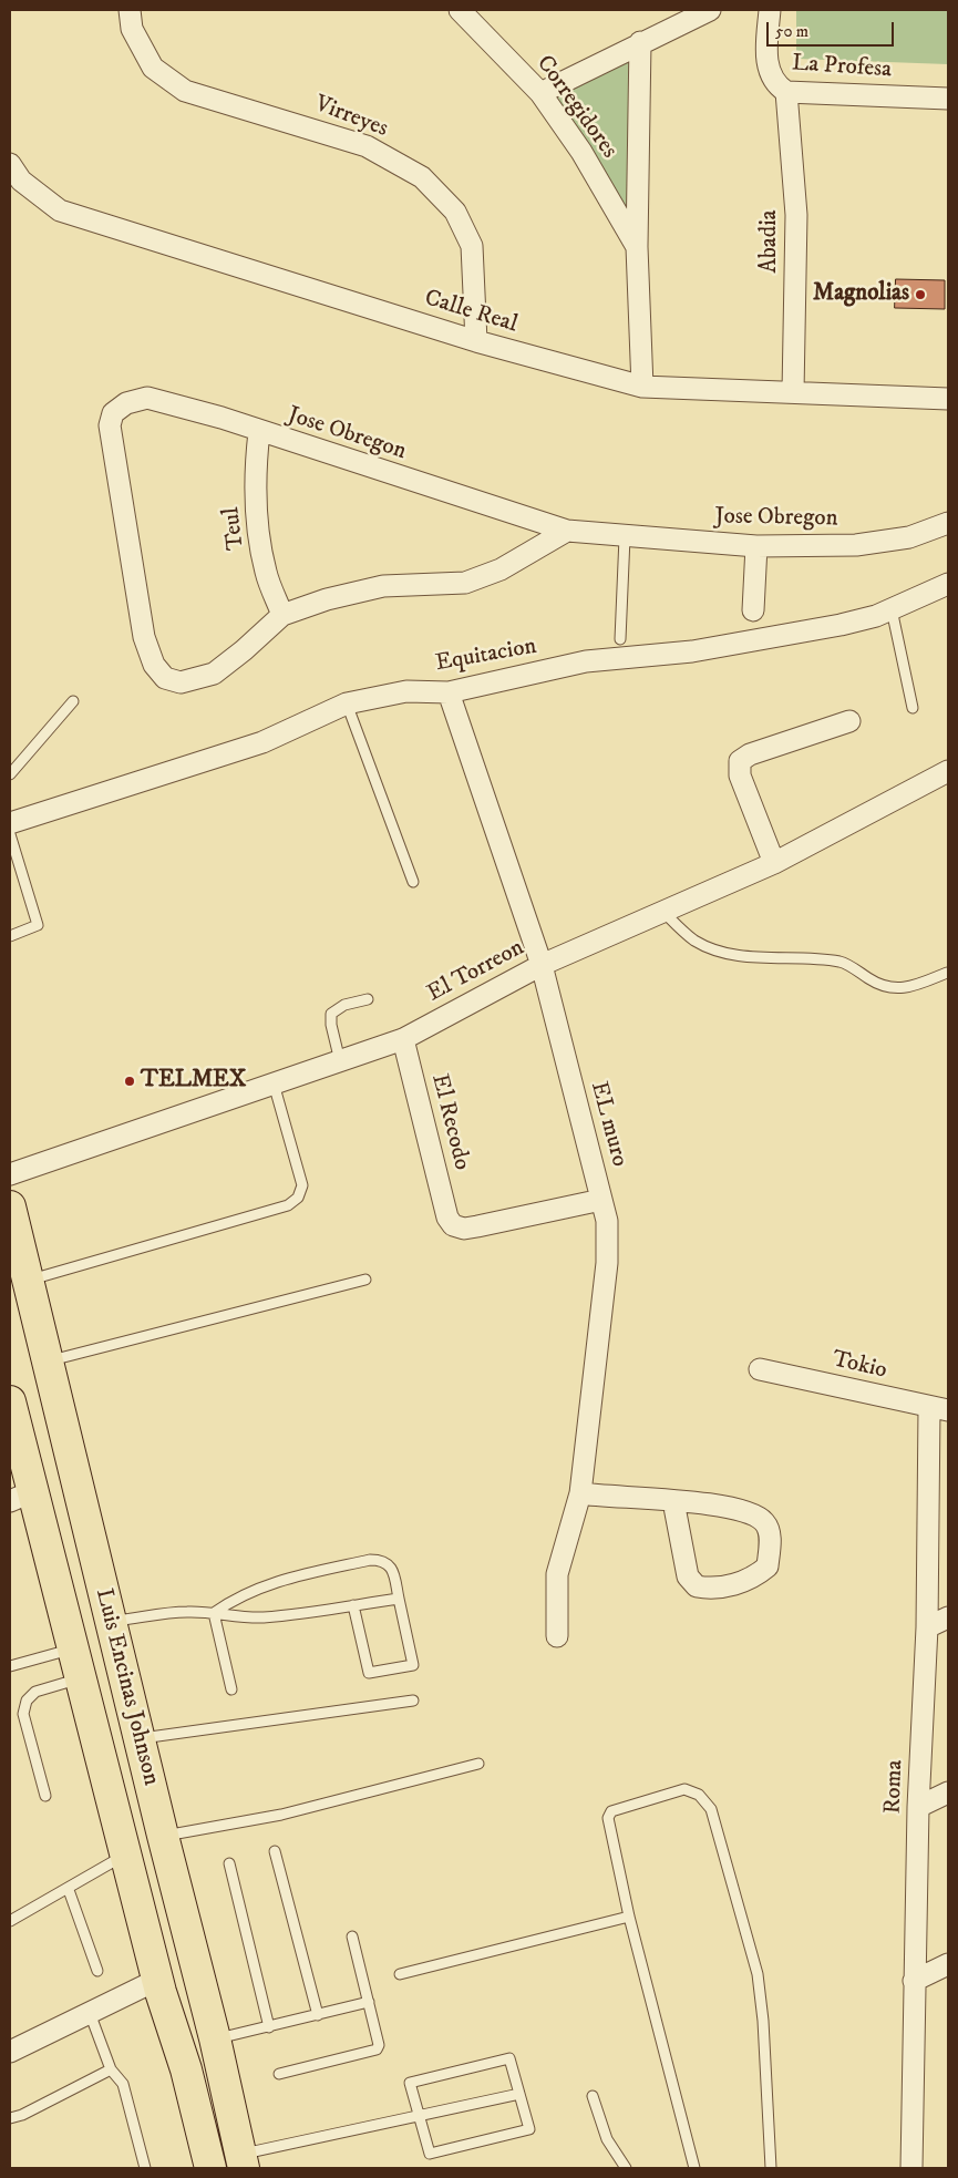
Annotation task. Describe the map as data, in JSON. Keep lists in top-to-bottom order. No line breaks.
{"streets":{"main road":["Luis Encinas Johnson"],"street":["La Profesa","Corregidores","Virreyes","Abadia","Calle Real","Jose Obregon","Teul","Equitacion","El Torreon","El Recodo","EL muro","Tokio","Roma"]},"crossings":[["La Profesa","Abadia"],["Corregidores","Calle Real"],["Virreyes","Calle Real"],["Abadia","Calle Real"],["Jose Obregon","Teul"],["Equitacion","EL muro"],["El Torreon","El Recodo"],["El Torreon","EL muro"],["El Recodo","EL muro"],["Tokio","Roma"]],"places":["Magnolias","TELMEX"],"scale_bar":"50 m"}
